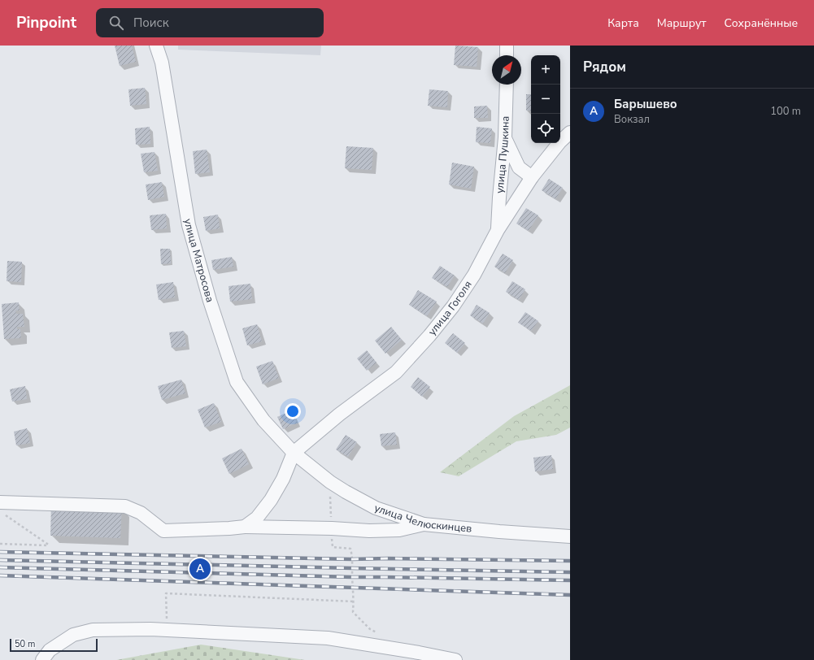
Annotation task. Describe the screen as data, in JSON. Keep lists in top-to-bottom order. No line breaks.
{"streets":{"street":["улица Пушкина","улица Матросова","улица Гоголя","улица Челюскинцев"]},"crossings":[["улица Пушкина","улица Гоголя"],["улица Матросова","улица Гоголя"],["улица Матросова","улица Челюскинцев"],["улица Гоголя","улица Челюскинцев"]],"scale_bar":"50 m","north":"top right","page":{"header":"Pinpoint","search":"Поиск","nav":["Карта","Маршрут","Сохранённые"],"heading":"Рядом","map_buttons":["+","−"],"list":[{"mark":"A","name":"Барышево","note":"Вокзал","value":"100 m"}],"pins":"A","scale":"50 m"}}
